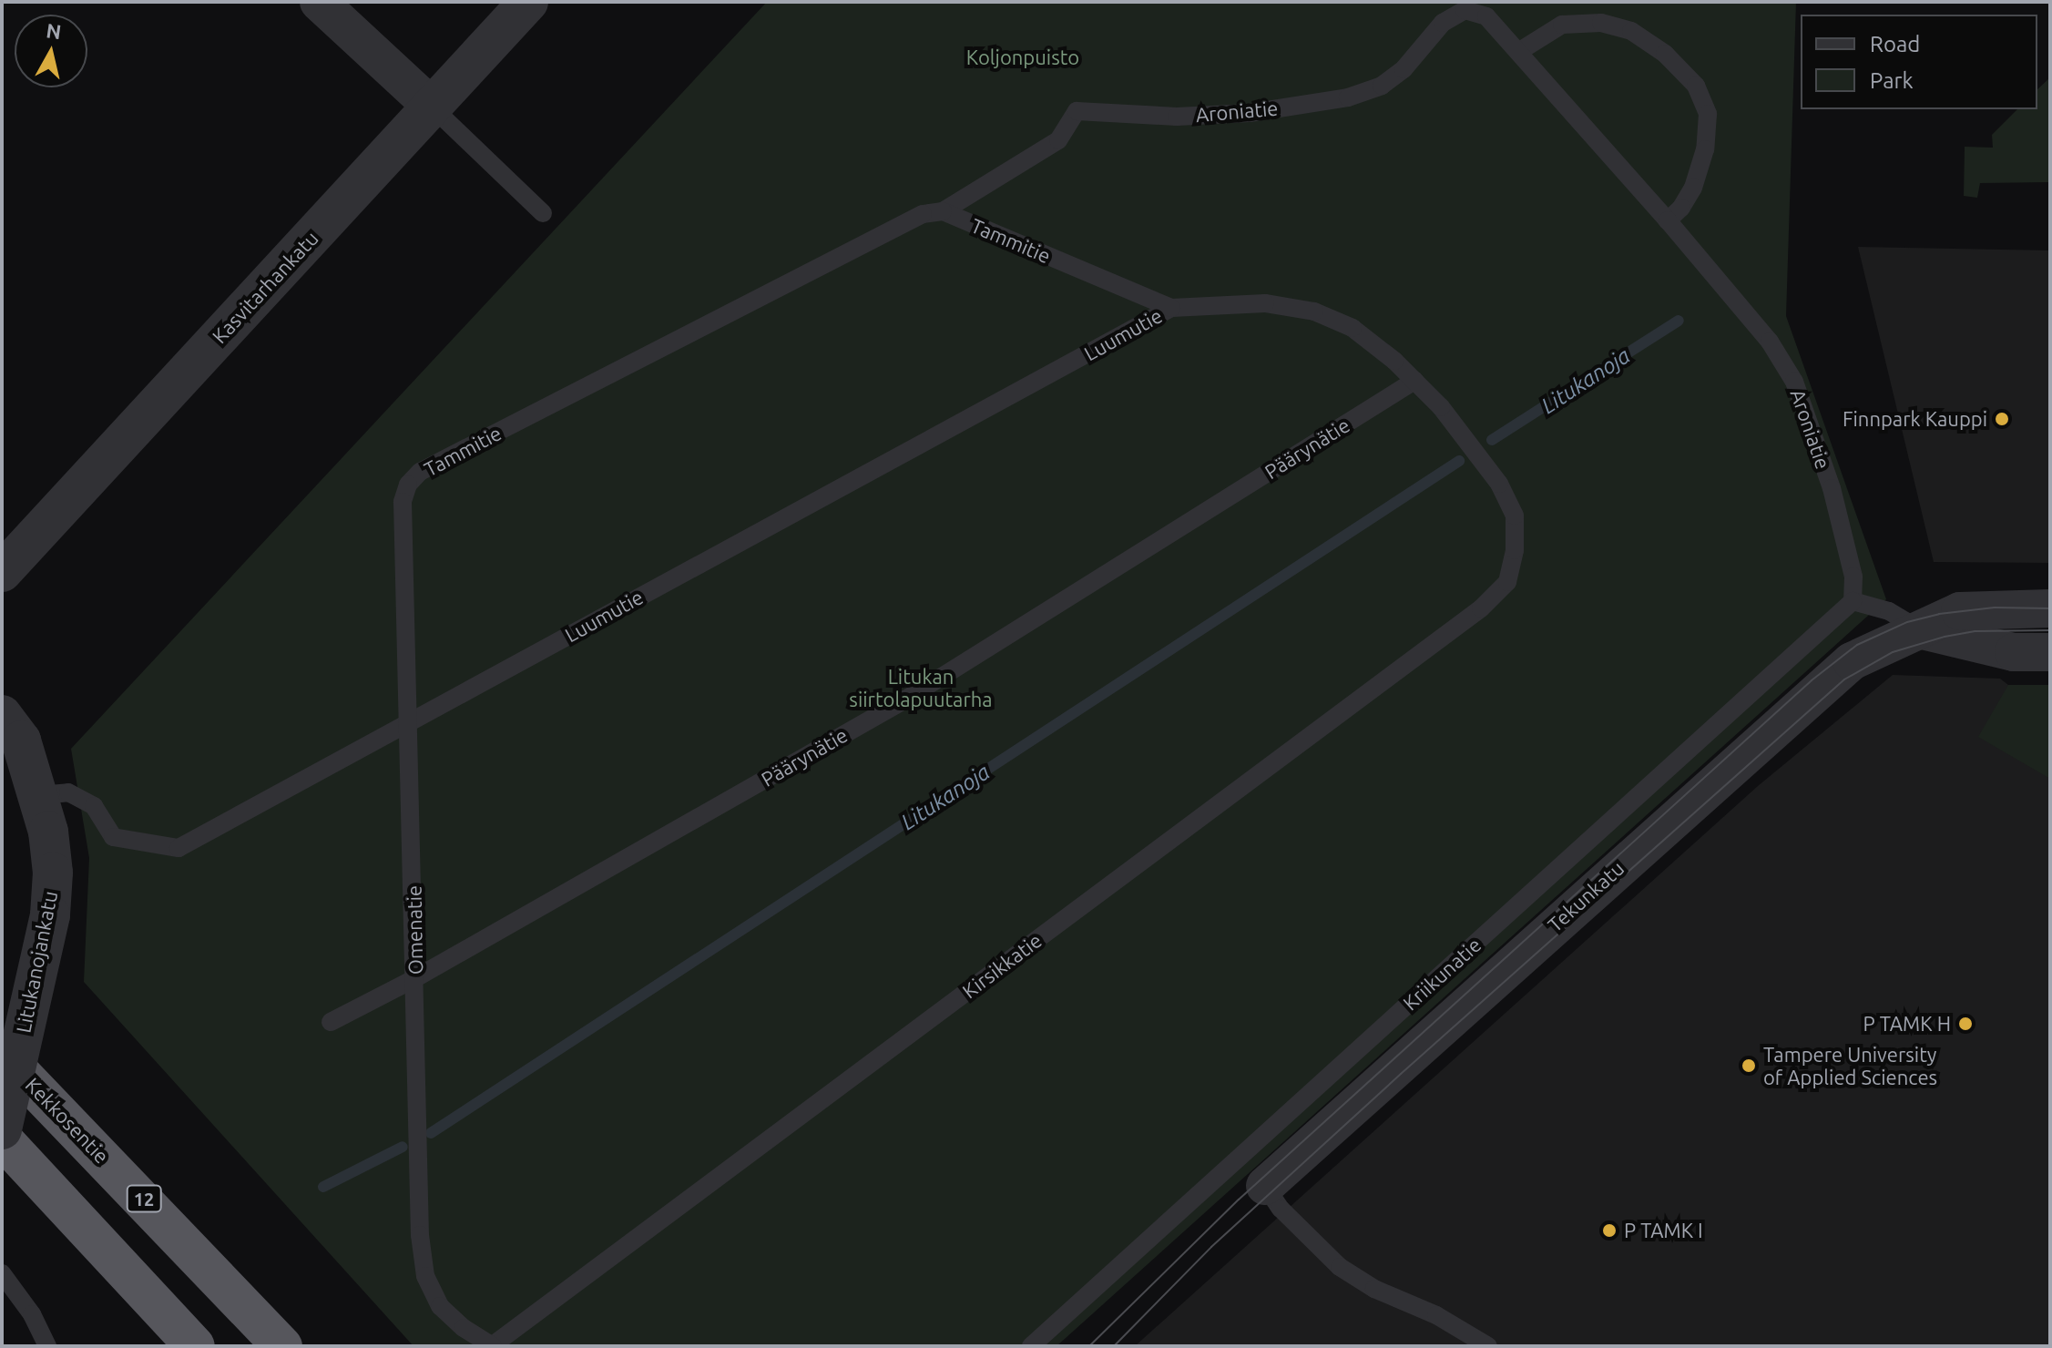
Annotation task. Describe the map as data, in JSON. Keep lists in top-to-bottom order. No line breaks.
{"streets":{"highway":["Kekkosentie","12"],"street":["Kasvitarhankatu","Tekunkatu","Litukanojankatu"],"lane":["Aroniatie","Tammitie","Luumutie","Päärynätie","Omenatie","Kirsikkatie","Kriikunatie"]},"crossings":[["Aroniatie","Tammitie"],["Aroniatie","Kriikunatie"],["Tammitie","Luumutie"],["Tammitie","Päärynätie"],["Tammitie","Omenatie"],["Tammitie","Kirsikkatie"],["Luumutie","Omenatie"],["Luumutie","Litukanojankatu"],["Päärynätie","Omenatie"],["Omenatie","Kirsikkatie"]],"water":["Litukanoja"],"parks":["Koljonpuisto","Litukan siirtolapuutarha"],"places":["Finnpark Kauppi","P TAMK H","Tampere University of Applied Sciences","P TAMK I"],"legend":["Road","Park"],"north":"top"}
